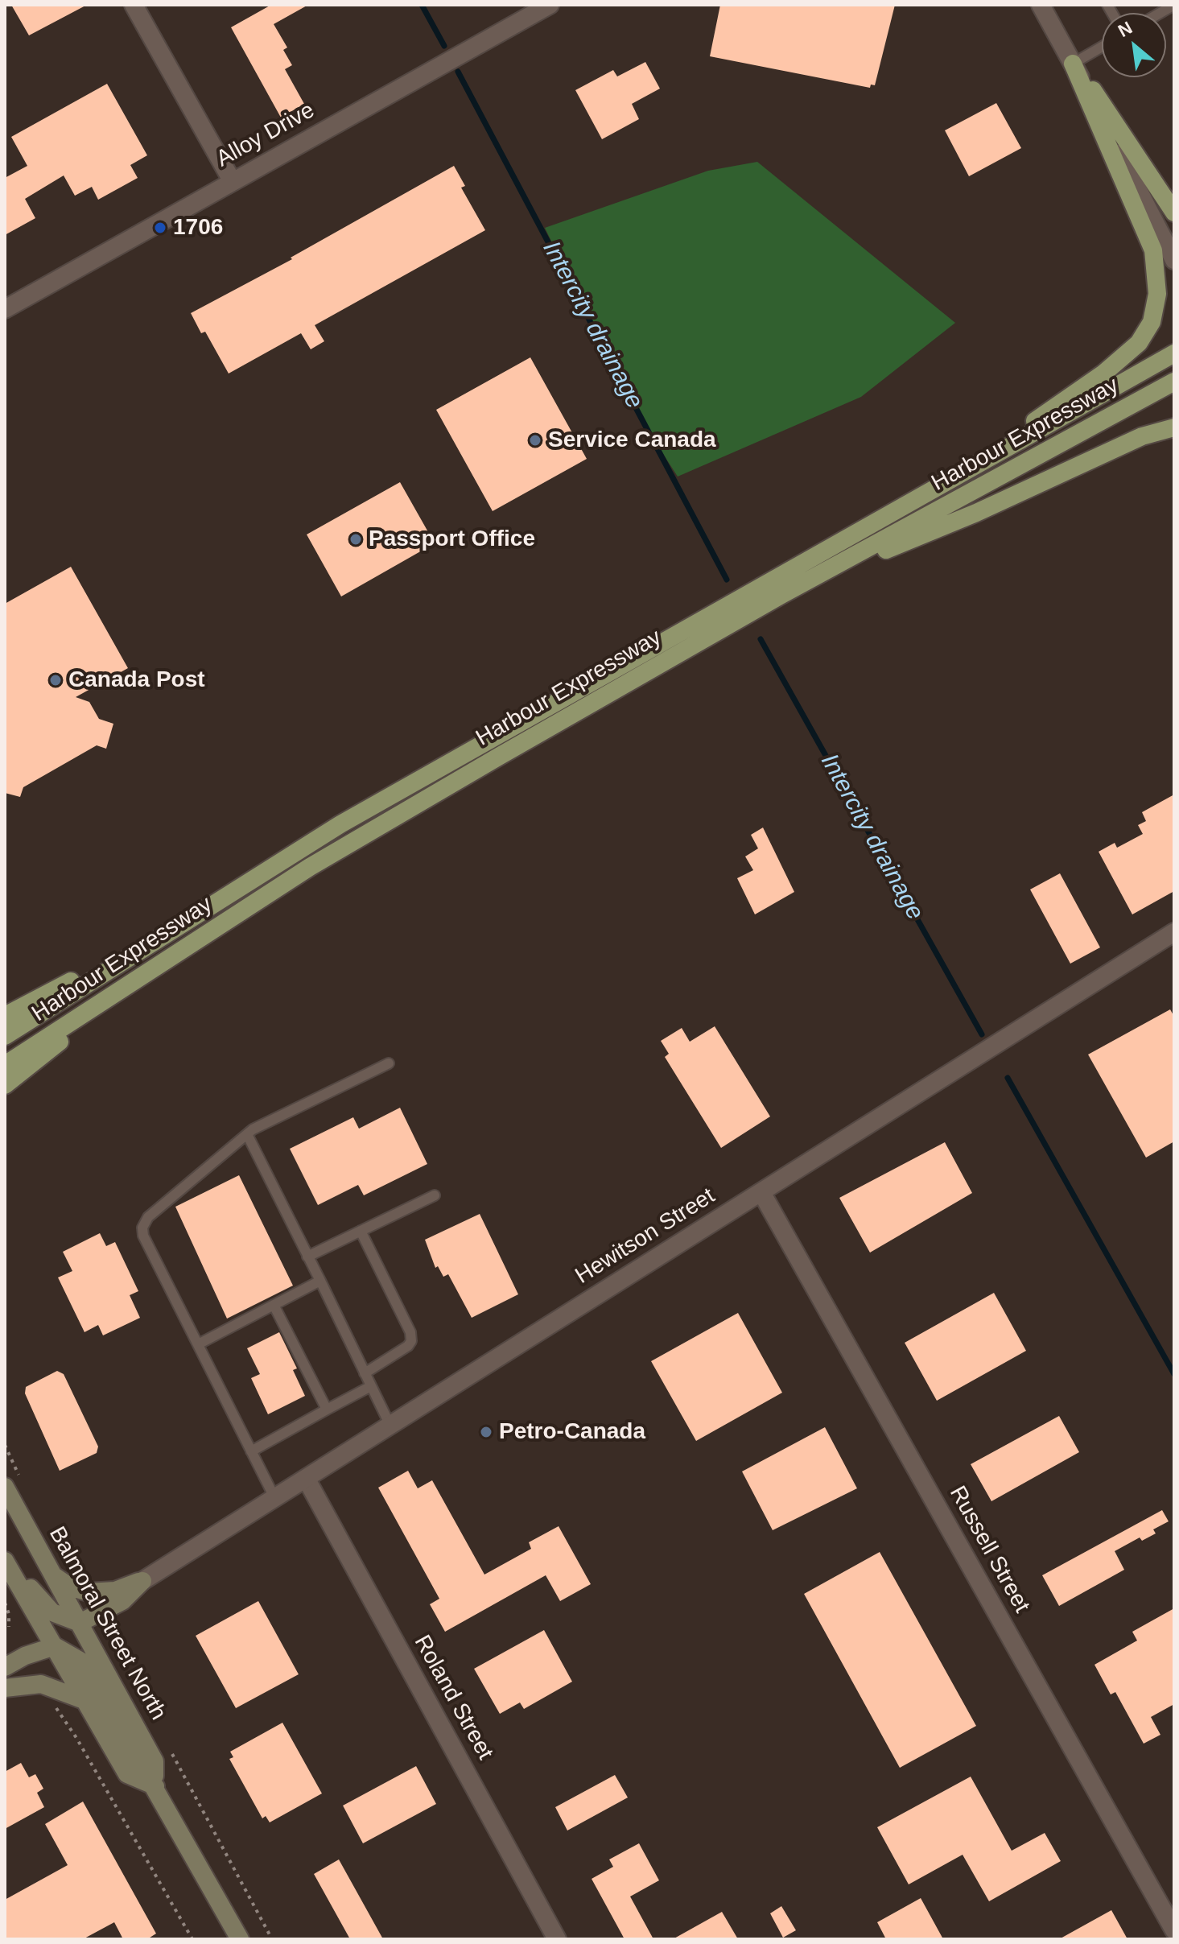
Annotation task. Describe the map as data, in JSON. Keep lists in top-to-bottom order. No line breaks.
{"streets":{"main road":["Harbour Expressway","Balmoral Street North"],"street":["Alloy Drive","Hewitson Street","Russell Street","Roland Street"]},"crossings":[["Hewitson Street","Russell Street"],["Hewitson Street","Roland Street"]],"water":["Intercity drainage"],"places":["1706","Service Canada","Passport Office","Canada Post","Petro-Canada"],"north":"top left"}
